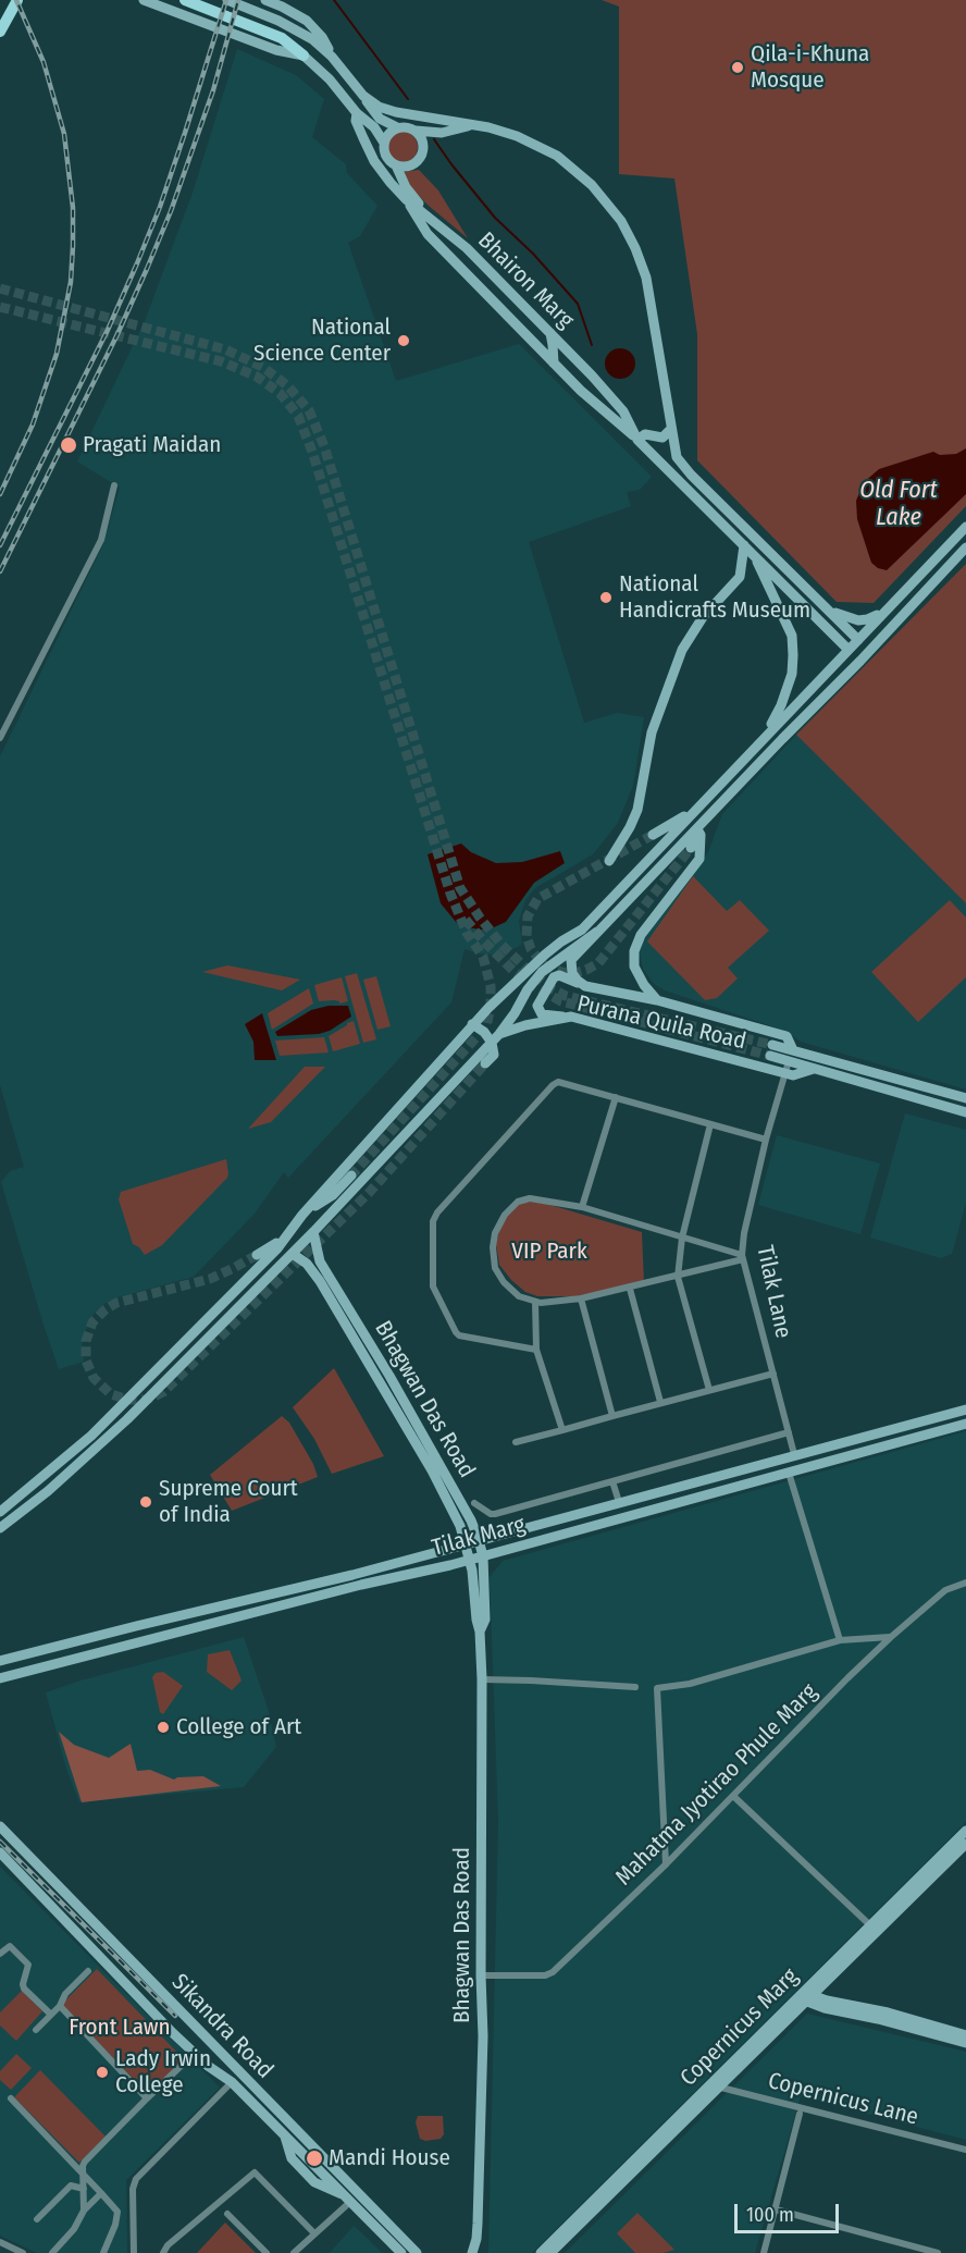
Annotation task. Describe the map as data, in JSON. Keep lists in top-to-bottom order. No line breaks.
{"streets":{"main road":["Bhairon Marg","Purana Quila Road","Bhagwan Das Road","Tilak Marg","Sikandra Road","Copernicus Marg"],"street":["Tilak Lane","Mahatma Jyotirao Phule Marg","Copernicus Lane"]},"crossings":[["Purana Quila Road","Tilak Lane"],["Tilak Lane","Tilak Marg"],["Bhagwan Das Road","Tilak Marg"],["Bhagwan Das Road","Mahatma Jyotirao Phule Marg"],["Copernicus Marg","Copernicus Lane"]],"water":["Old Fort Lake"],"parks":["VIP Park","Front Lawn"],"places":["Qila-i-Khuna Mosque","National Science Center","Pragati Maidan","National Handicrafts Museum","Supreme Court of India","College of Art","Lady Irwin College","Mandi House"],"scale_bar":"100 m"}
